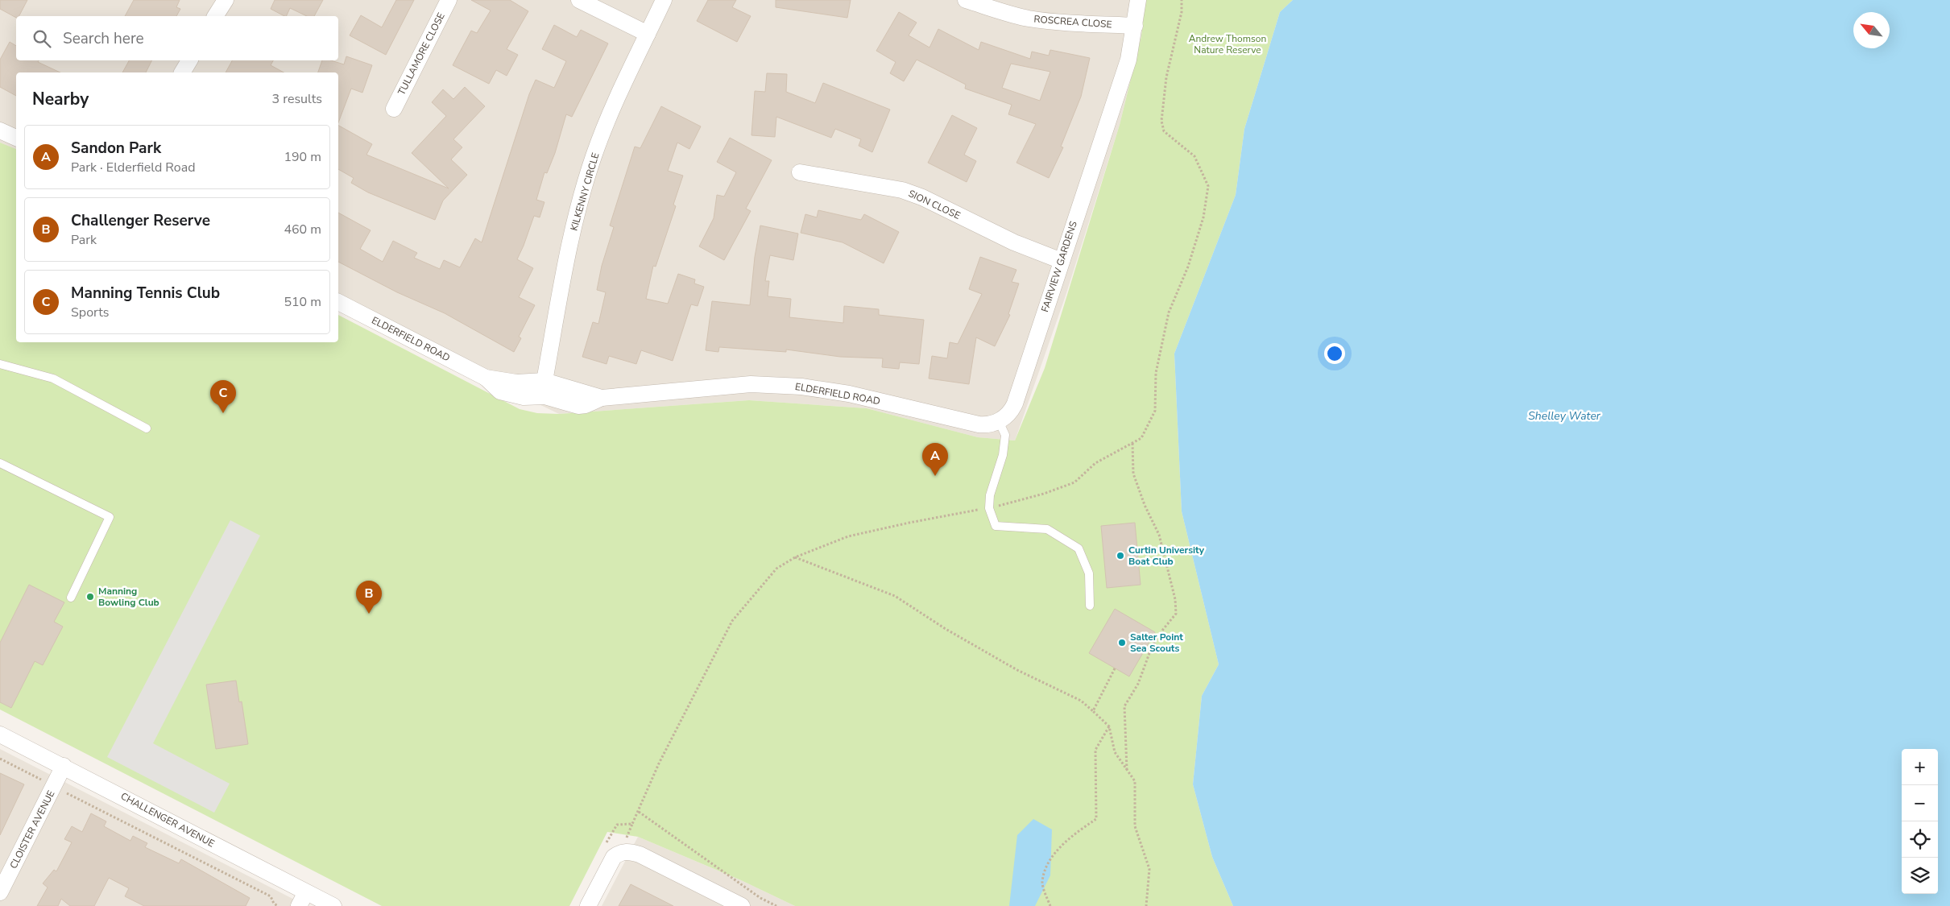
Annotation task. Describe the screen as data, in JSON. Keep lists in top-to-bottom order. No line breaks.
{"streets":{"street":["ROSCREA CLOSE","TULLAMORE CLOSE","KILKENNY CIRCLE","SION CLOSE","FAIRVIEW GARDENS","ELDERFIELD ROAD","CHALLENGER AVENUE","CLOISTER AVENUE"]},"crossings":[["ROSCREA CLOSE","FAIRVIEW GARDENS"],["KILKENNY CIRCLE","ELDERFIELD ROAD"],["SION CLOSE","FAIRVIEW GARDENS"],["FAIRVIEW GARDENS","ELDERFIELD ROAD"],["CHALLENGER AVENUE","CLOISTER AVENUE"]],"water":["Shelley Water"],"parks":["Andrew Thomson Nature Reserve"],"places":["Curtin University Boat Club","Manning Bowling Club","Salter Point Sea Scouts"],"north":"top left","page":{"search":"Search here","heading":["Nearby","3 results"],"list":[{"mark":"A","name":"Sandon Park","note":"Park · Elderfield Road","value":"190 m"},{"mark":"B","name":"Challenger Reserve","note":"Park","value":"460 m"},{"mark":"C","name":"Manning Tennis Club","note":"Sports","value":"510 m"}],"pins":["C","A","B"],"map_buttons":["+","−"]}}
